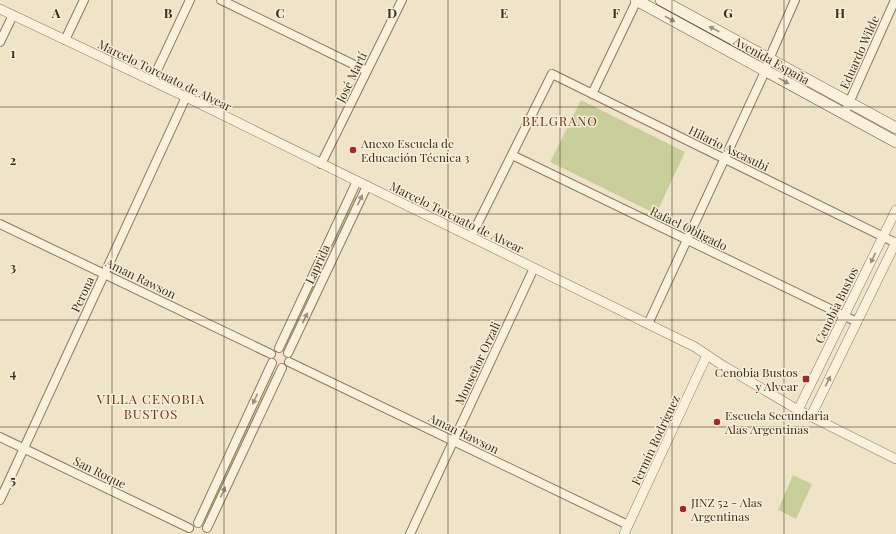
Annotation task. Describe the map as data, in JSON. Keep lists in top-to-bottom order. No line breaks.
{"streets":{"main road":["Avenida España"],"street":["Eduardo Wilde","Marcelo Torcuato de Alvear","José Martí","Hilario Ascasubi","Rafael Obligado","Laprida","Aman Rawson","Perona","Cenobia Bustos","Monseñor Orzali","Fermín Rodríguez","San Roque"]},"crossings":[["Eduardo Wilde","Avenida España"],["Marcelo Torcuato de Alvear","José Martí"],["Marcelo Torcuato de Alvear","Laprida"],["Marcelo Torcuato de Alvear","Perona"],["Marcelo Torcuato de Alvear","Cenobia Bustos"],["Marcelo Torcuato de Alvear","Monseñor Orzali"],["Marcelo Torcuato de Alvear","Fermín Rodríguez"],["Hilario Ascasubi","Rafael Obligado"],["Hilario Ascasubi","Cenobia Bustos"],["Rafael Obligado","Cenobia Bustos"],["Laprida","Aman Rawson"],["Aman Rawson","Perona"],["Aman Rawson","Monseñor Orzali"],["Aman Rawson","Fermín Rodríguez"],["Perona","San Roque"]],"districts":["BELGRANO","VILLA CENOBIA BUSTOS"],"places":{"other":["Anexo Escuela de Educación Técnica 3","Escuela Secundaria Alas Argentinas","JINZ 52 - Alas Argentinas"],"transit":["Cenobia Bustos y Alvear"]},"grid":{"columns":["A","B","C","D","E","F","G","H"],"rows":["1","2","3","4","5"]}}
